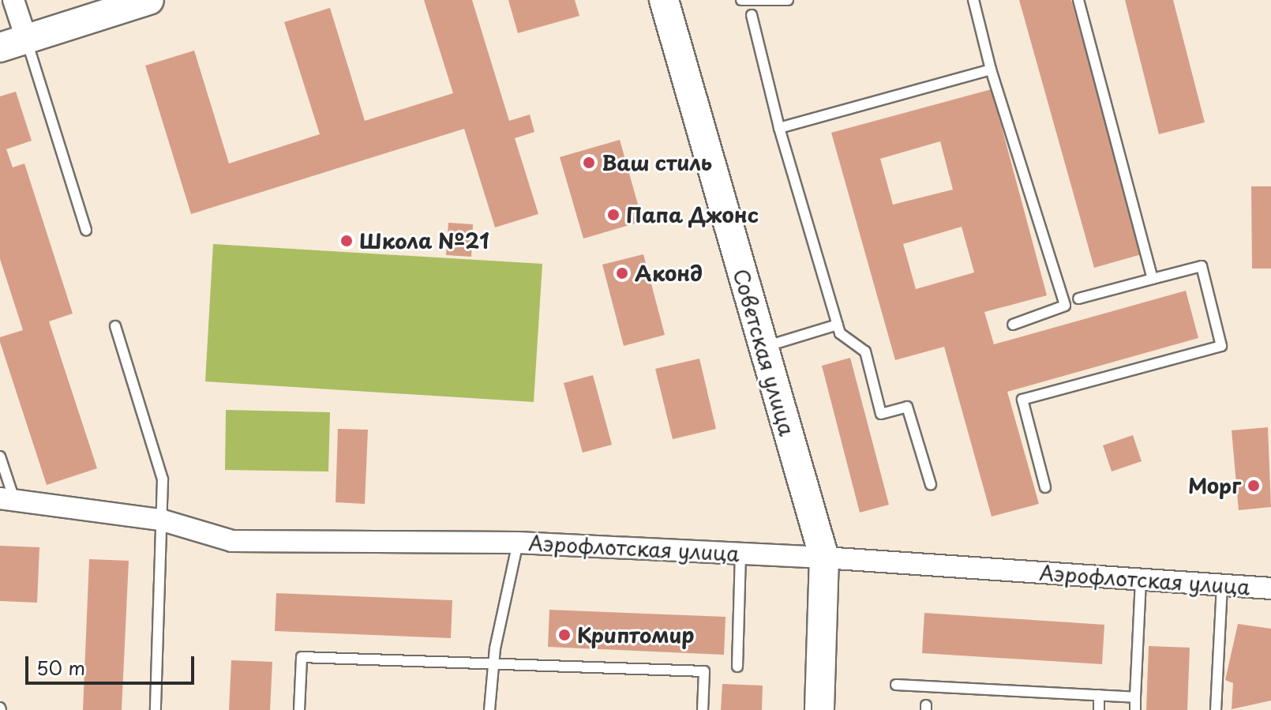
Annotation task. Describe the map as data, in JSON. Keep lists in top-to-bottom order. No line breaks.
{"streets":{"main road":["Советская улица"],"street":["Аэрофлотская улица"]},"crossings":[["Советская улица","Аэрофлотская улица"]],"places":["Ваш стиль","Папа Джонс","Школа №21","Аконд","Морг","Криптомир"],"scale_bar":"50 m"}
